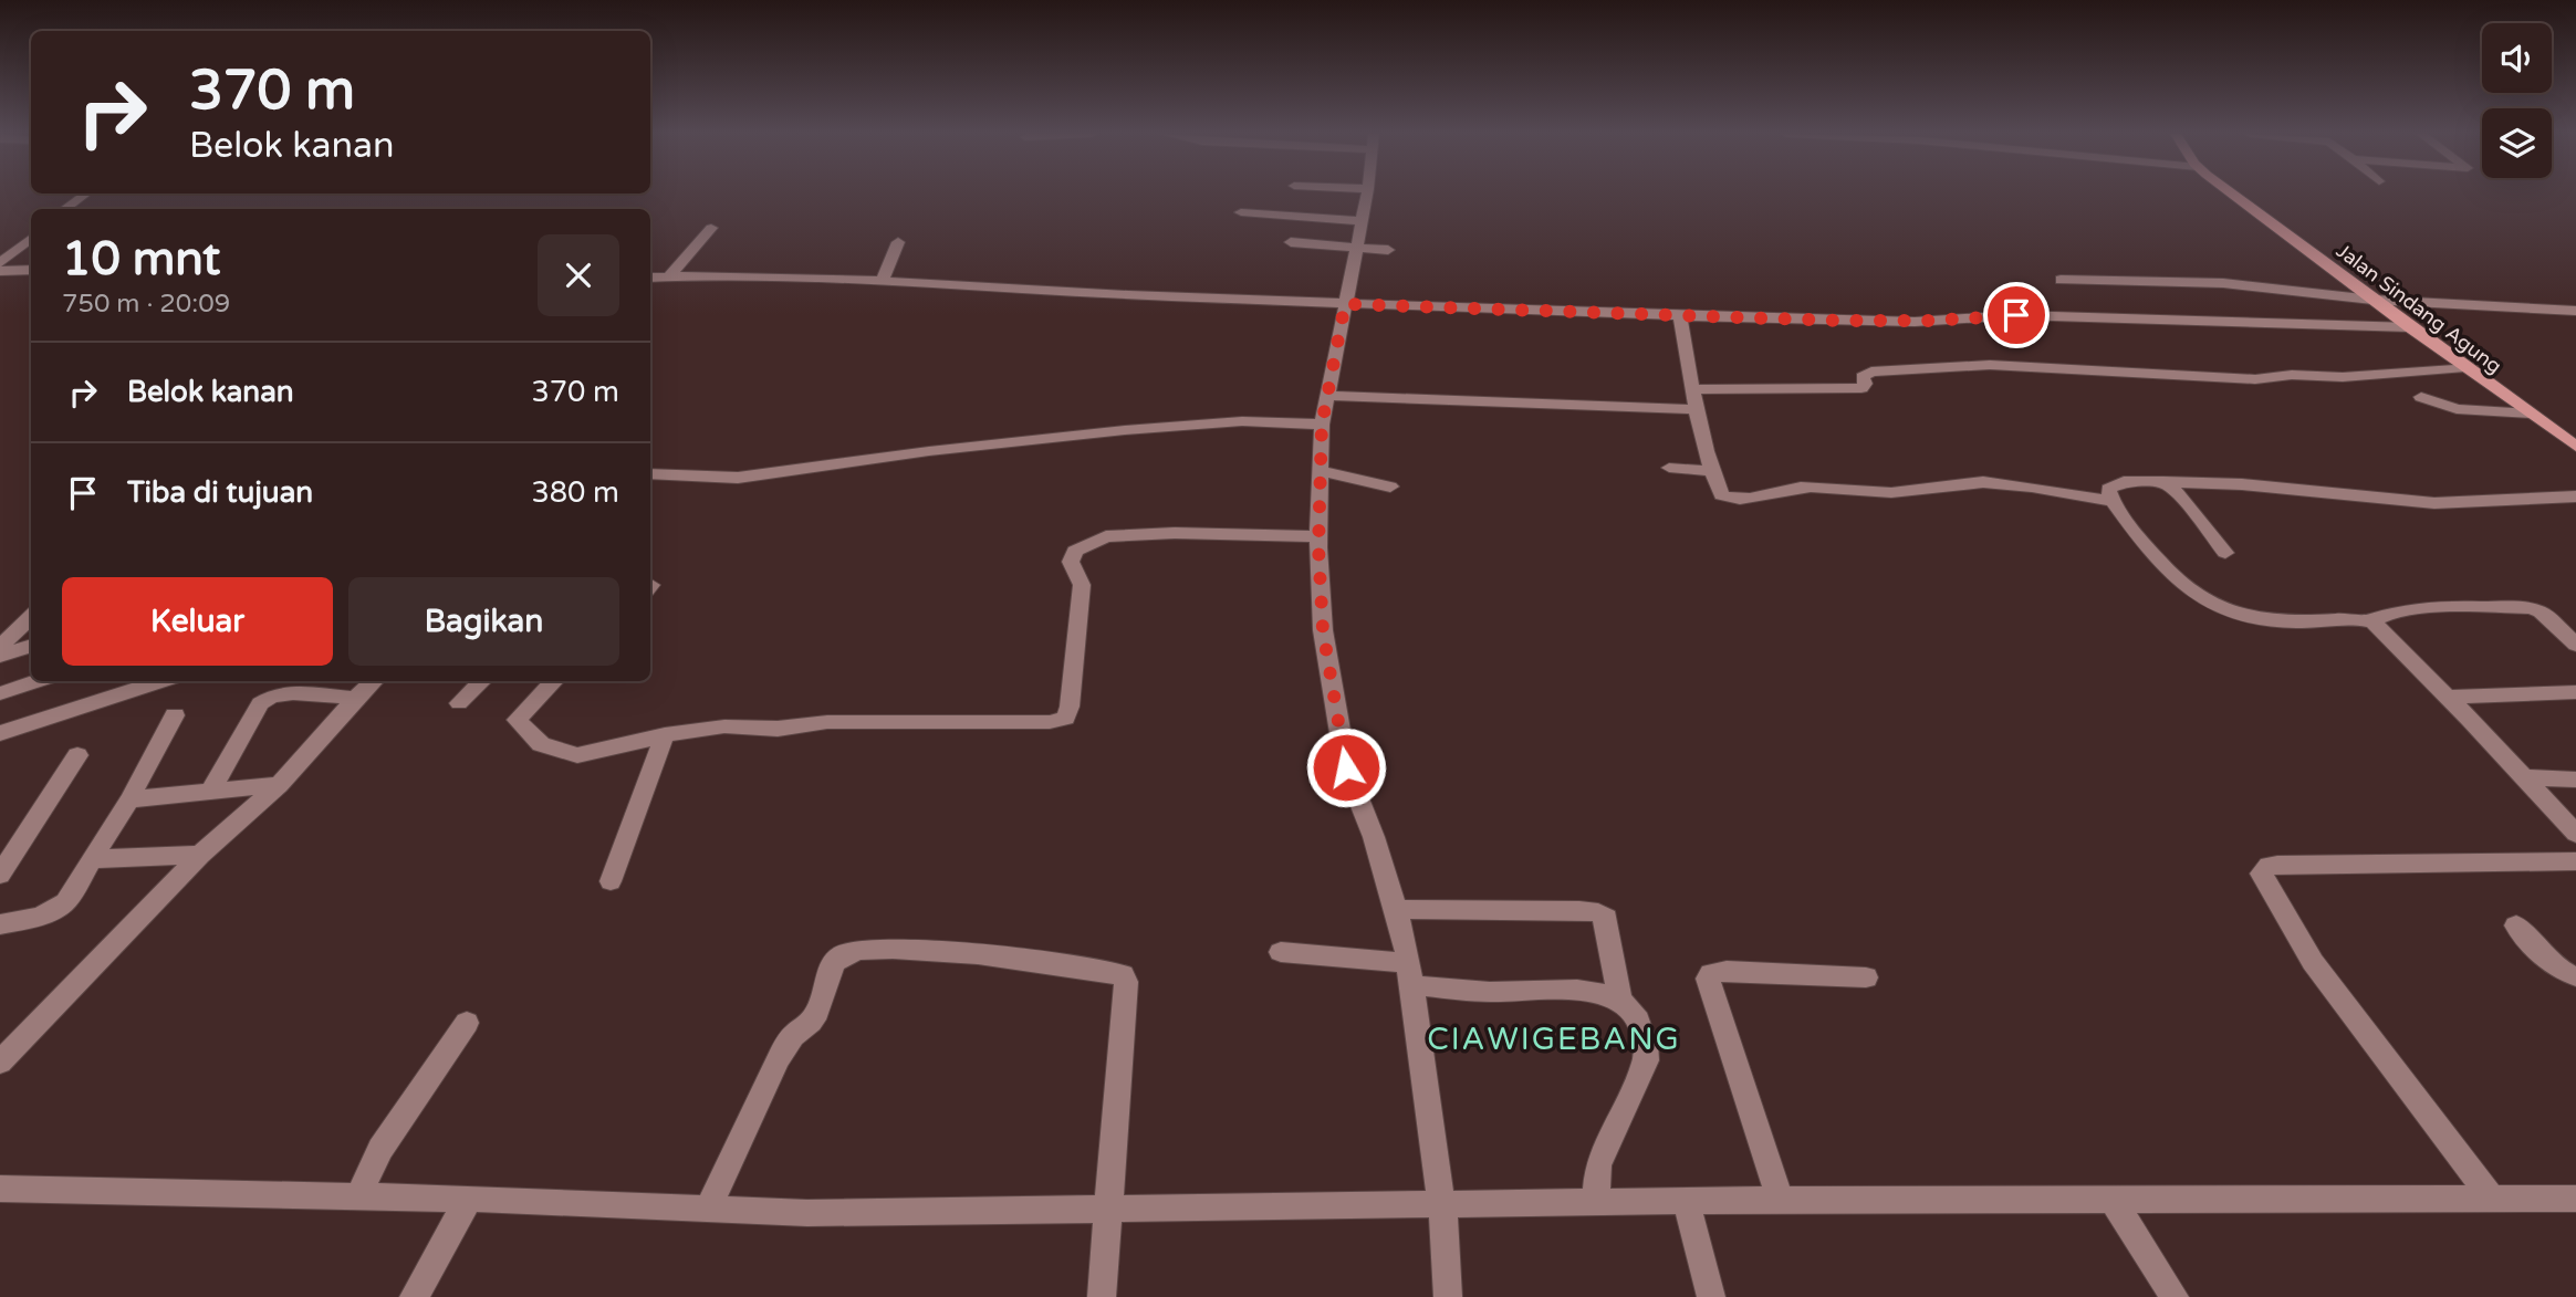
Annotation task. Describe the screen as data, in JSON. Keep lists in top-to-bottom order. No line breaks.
{"streets":{"main road":["Jalan Sindang Agung"]},"districts":["CIAWIGEBANG"],"page":{"turn":["370 m","Belok kanan"],"heading":["10 mnt","750 m · 20:09"],"list":[{"name":"Belok kanan","value":"370 m"},{"name":"Tiba di tujuan","value":"380 m"}],"buttons":["Keluar","Bagikan"]}}
